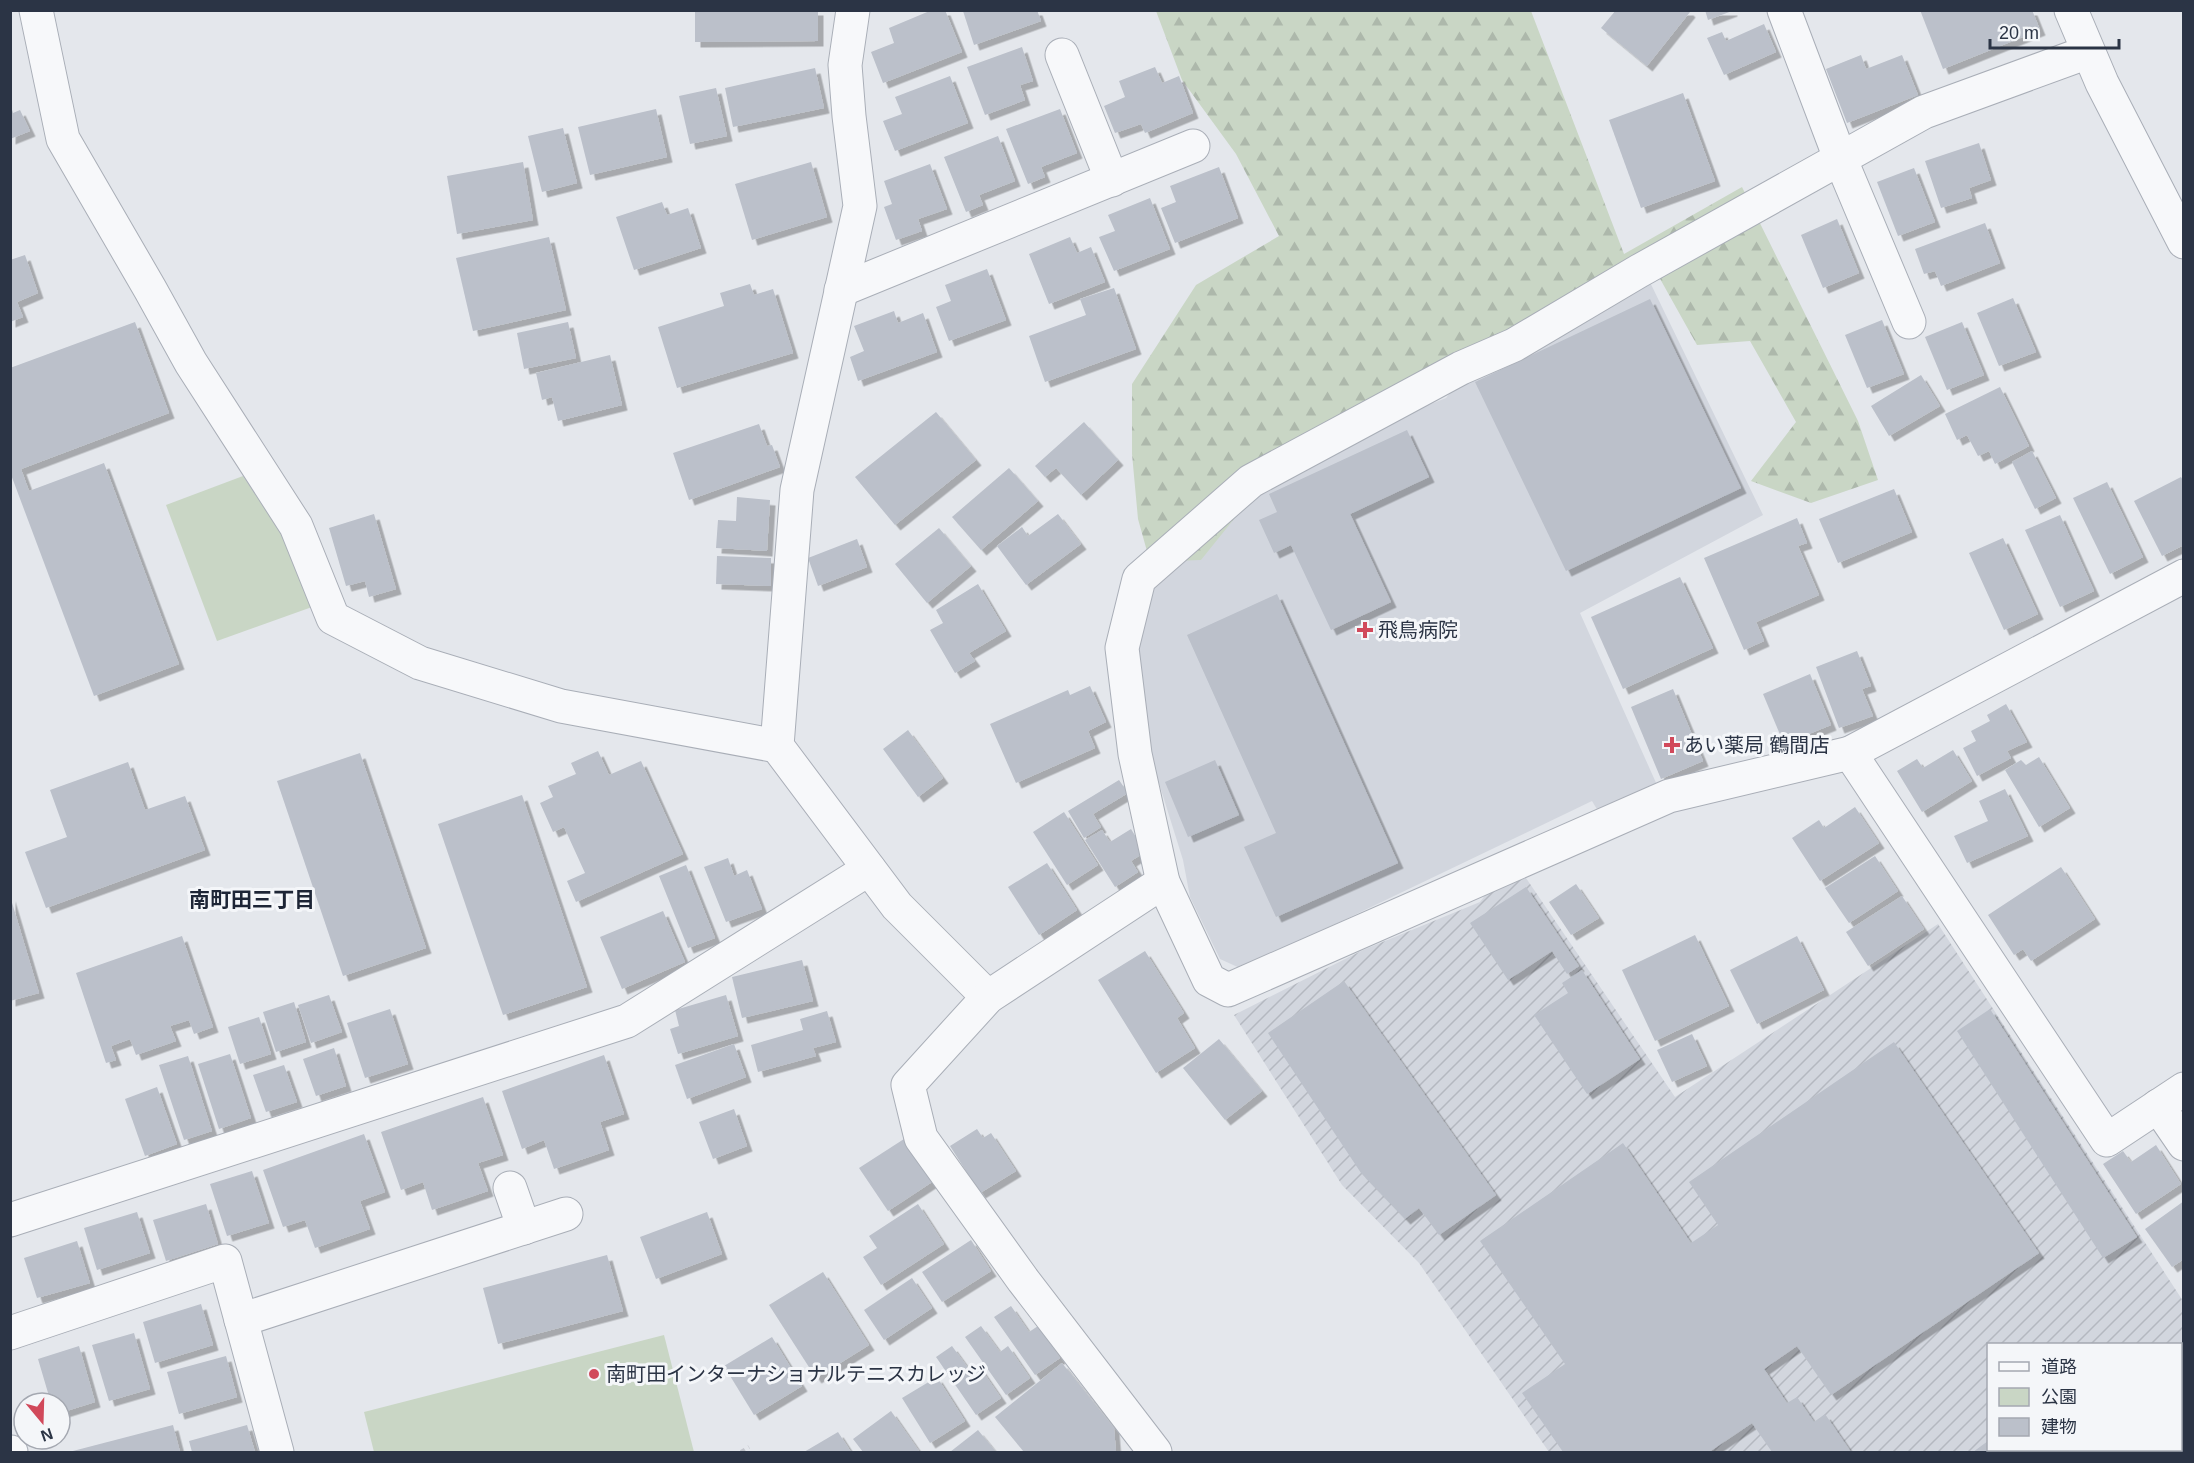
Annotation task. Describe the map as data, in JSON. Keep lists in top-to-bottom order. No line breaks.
{"districts":["南町田三丁目"],"places":{"health":["飛鳥病院","あい薬局 鶴間店"],"other":["南町田インターナショナルテニスカレッジ"]},"legend":["道路","公園","建物"],"scale_bar":"20 m","north":"bottom"}
